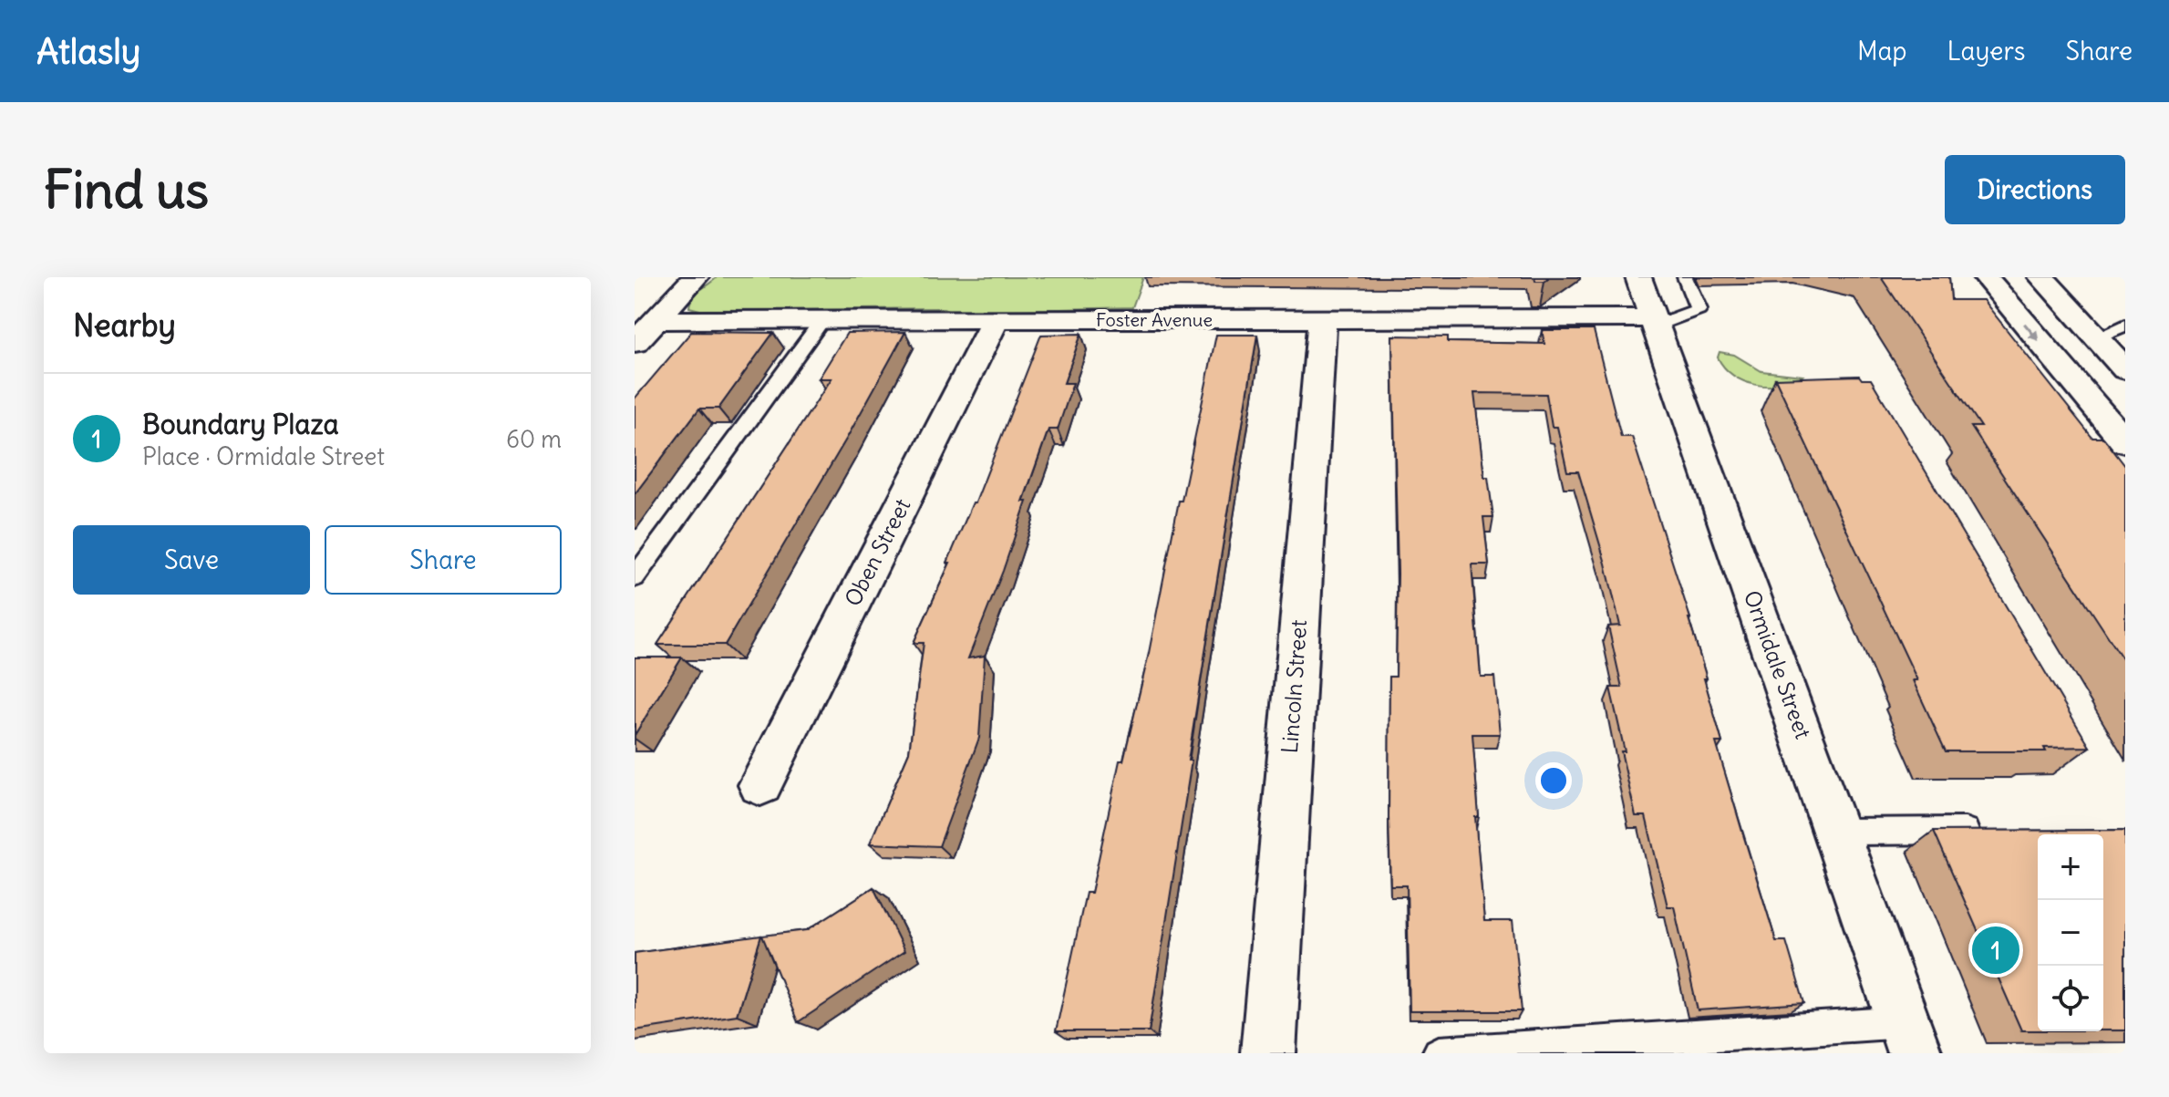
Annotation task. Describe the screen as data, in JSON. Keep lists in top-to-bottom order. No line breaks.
{"streets":{"street":["Foster Avenue","Oben Street","Ormidale Street","Lincoln Street"]},"crossings":[["Foster Avenue","Oben Street"],["Foster Avenue","Ormidale Street"],["Foster Avenue","Lincoln Street"]],"page":{"header":"Atlasly","nav":["Map","Layers","Share"],"buttons":["Directions",["Save","Share"]],"title":"Find us","heading":"Nearby","list":[{"mark":"1","name":"Boundary Plaza","note":"Place · Ormidale Street","value":"60 m"}],"map_buttons":["+","−"],"pins":"1"}}
